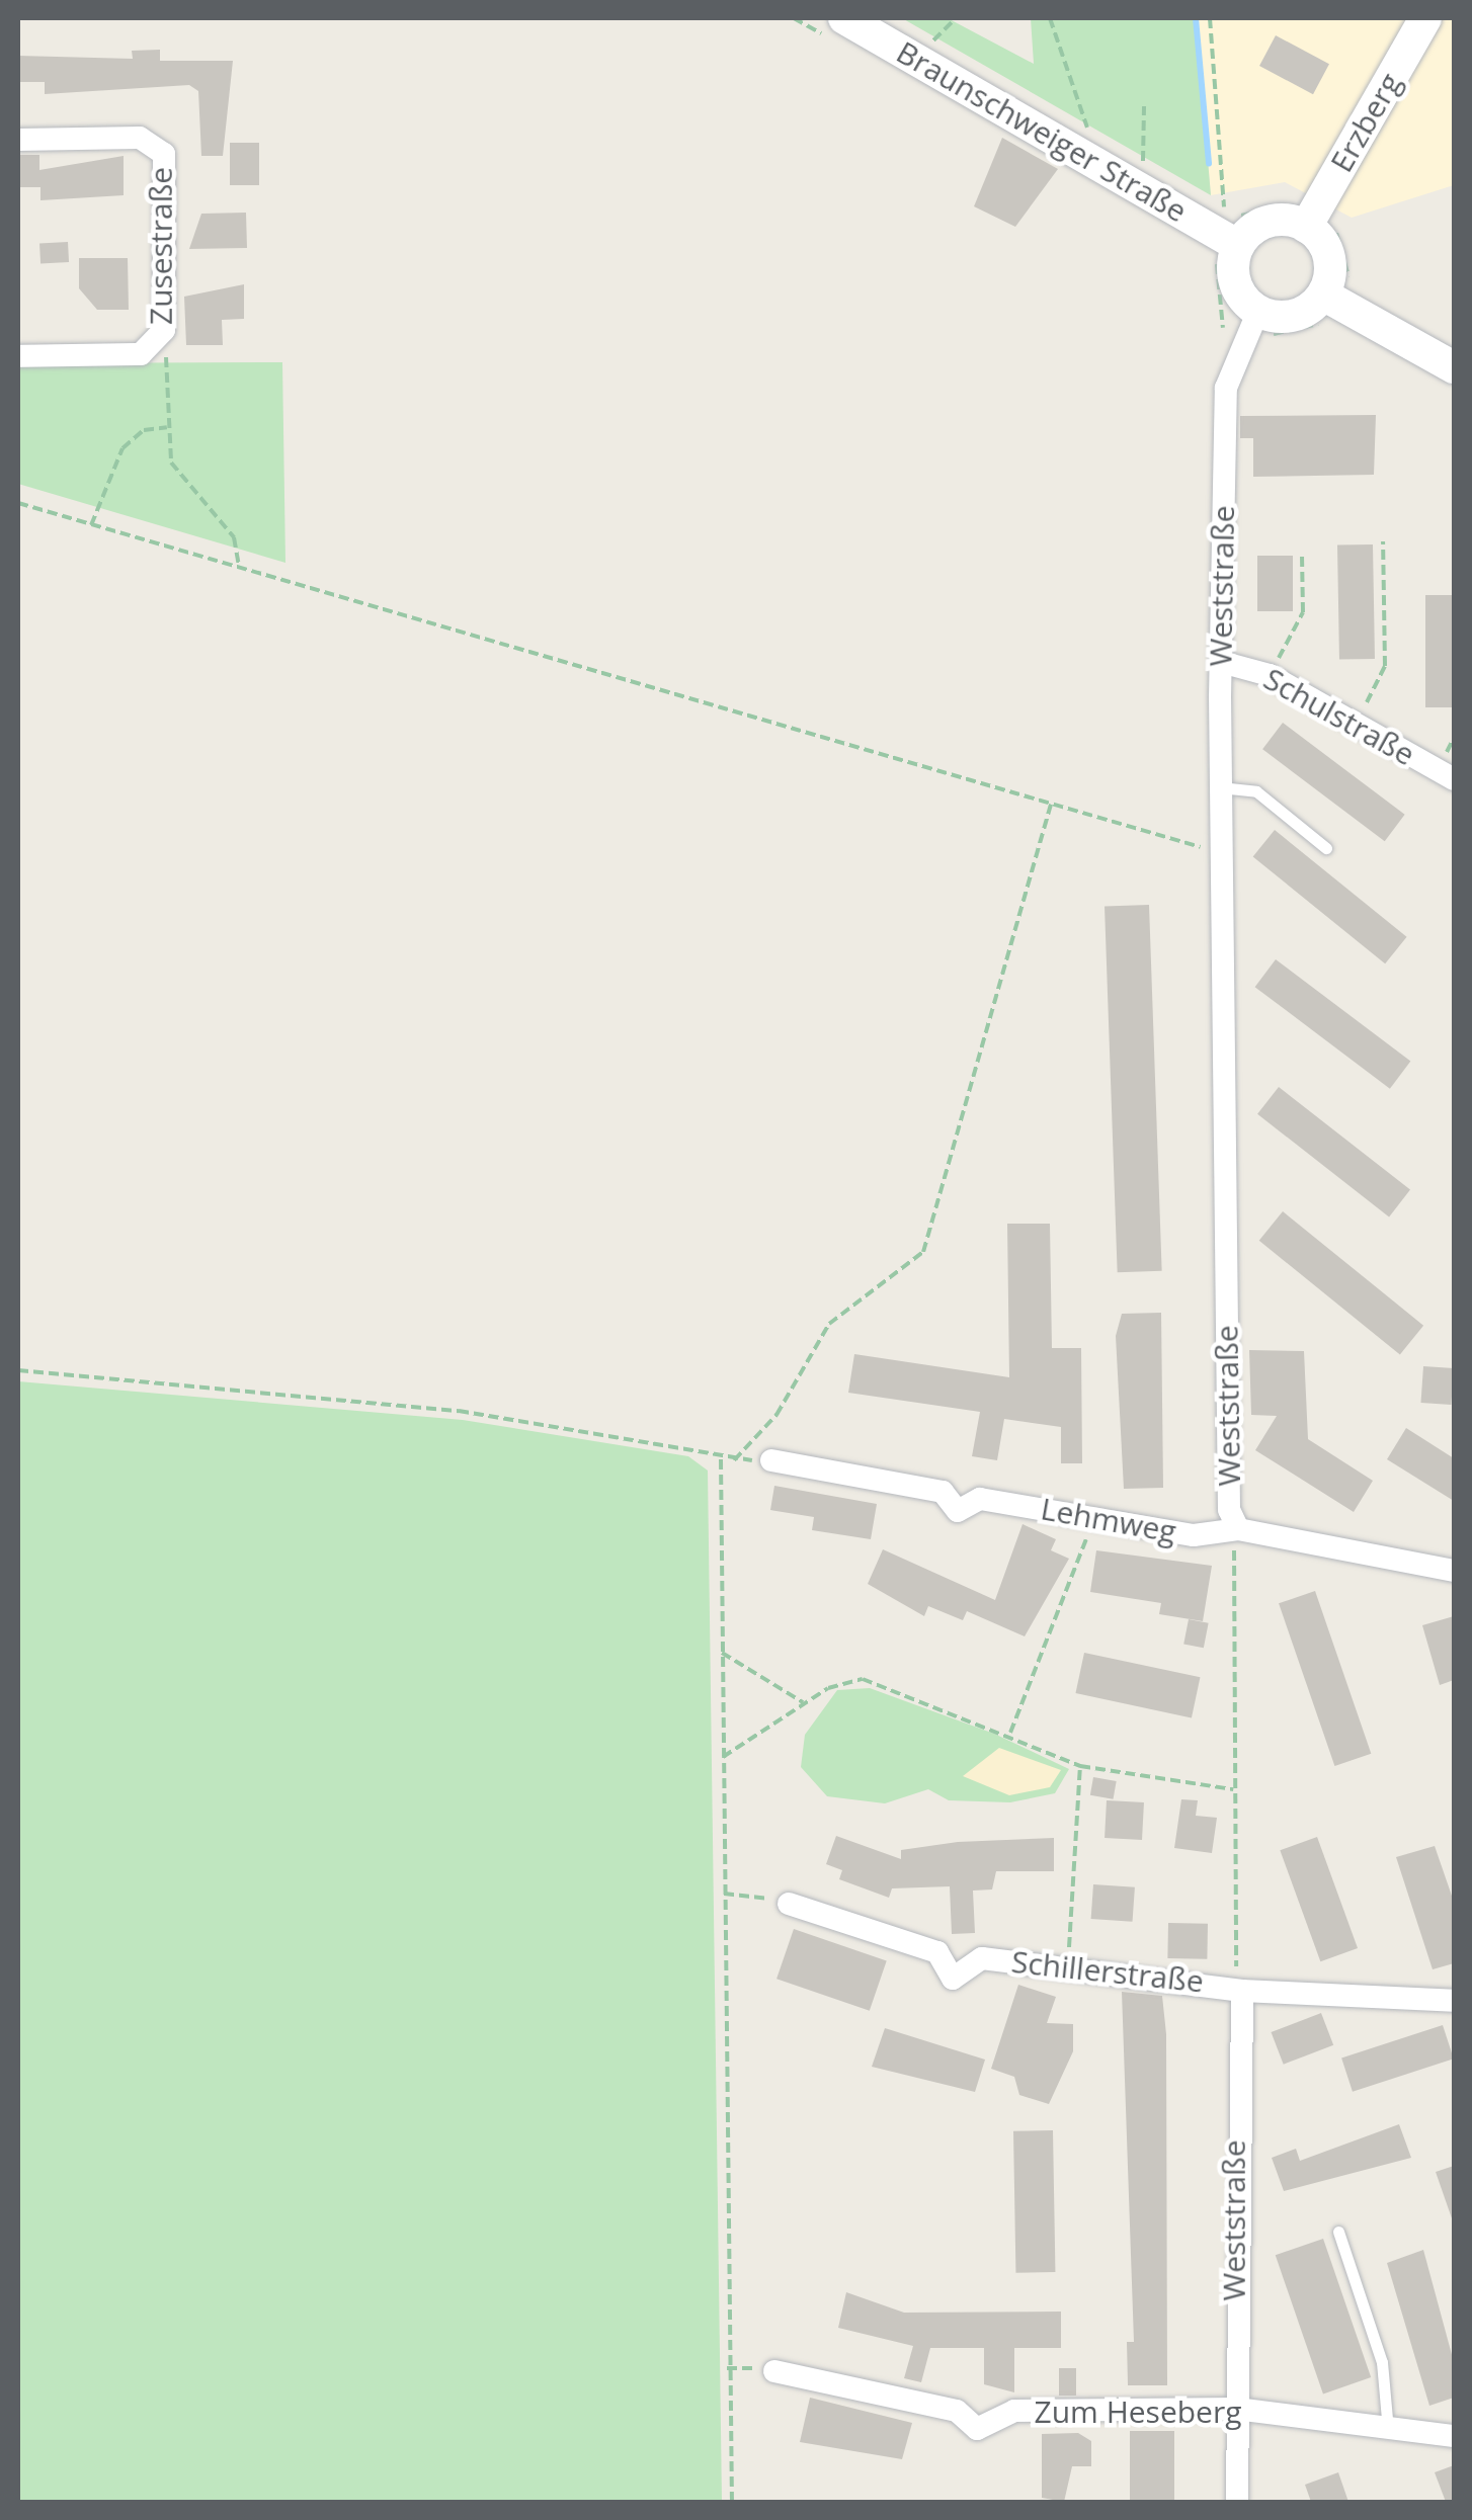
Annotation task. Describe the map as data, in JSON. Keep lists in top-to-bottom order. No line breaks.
{"streets":{"street":["Erzberg","Braunschweiger Straße","Zusestraße","Weststraße","Schulstraße","Lehmweg","Schillerstraße","Zum Heseberg"]},"crossings":[["Erzberg","Braunschweiger Straße"],["Erzberg","Weststraße"],["Braunschweiger Straße","Weststraße"],["Weststraße","Schulstraße"],["Weststraße","Lehmweg"],["Weststraße","Schillerstraße"],["Weststraße","Zum Heseberg"]]}
